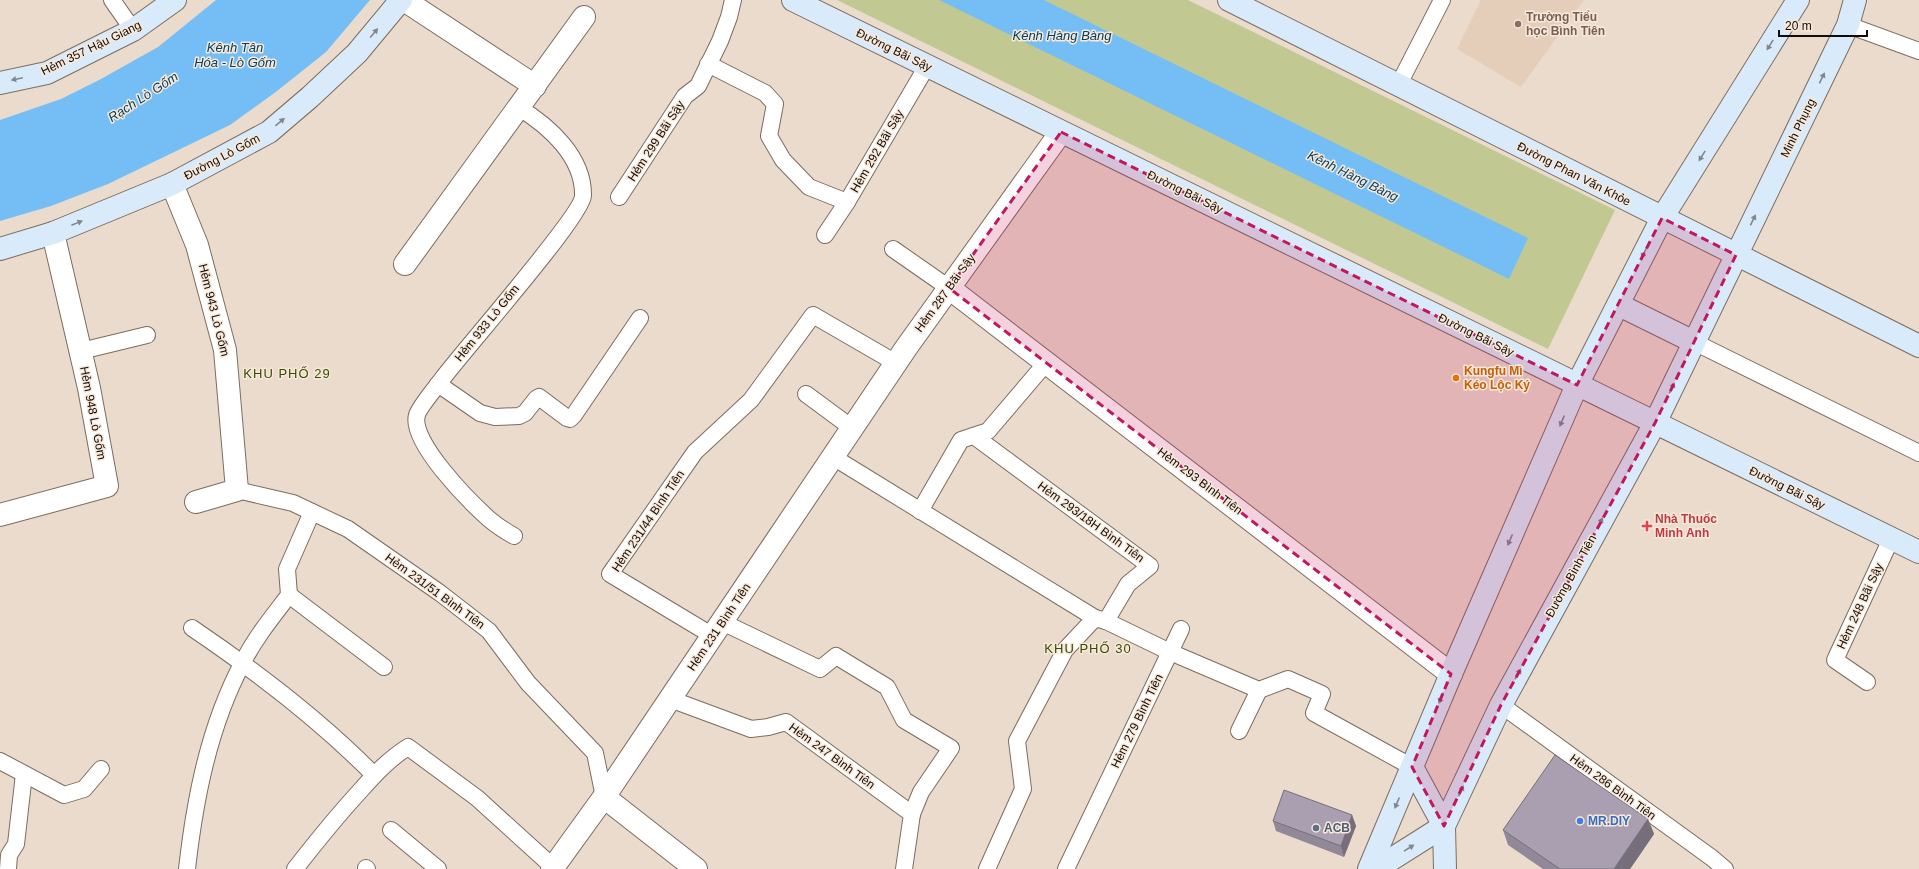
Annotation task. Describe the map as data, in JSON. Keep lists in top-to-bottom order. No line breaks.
{"streets":{"street":["Hẻm 357 Hậu Giang","Đường Bãi Sậy","Minh Phụng","Đường Lò Gốm","Đường Phan Văn Khỏe","Hẻm 287 Bãi Sậy","Hẻm 943 Lò Gốm","Hẻm 948 Lò Gốm","Hẻm 293 Bình Tiên","Đường Bình Tiên","Hẻm 231 Bình Tiên"],"lane":["Hẻm 299 Bãi Sậy","Hẻm 292 Bãi Sậy","Hẻm 933 Lò Gốm","Hẻm 231/44 Bình Tiên","Hẻm 293/18H Bình Tiên","Hẻm 231/51 Bình Tiên","Hẻm 248 Bãi Sậy","Hẻm 279 Bình Tiên","Hẻm 247 Bình Tiên","Hẻm 286 Bình Tiên"]},"crossings":[["Đường Bãi Sậy","Hẻm 292 Bãi Sậy"],["Đường Bãi Sậy","Hẻm 287 Bãi Sậy"],["Đường Bãi Sậy","Đường Bình Tiên"],["Đường Bãi Sậy","Hẻm 248 Bãi Sậy"],["Minh Phụng","Đường Phan Văn Khỏe"],["Minh Phụng","Đường Bình Tiên"],["Đường Lò Gốm","Hẻm 943 Lò Gốm"],["Đường Lò Gốm","Hẻm 948 Lò Gốm"],["Đường Phan Văn Khỏe","Đường Bình Tiên"],["Hẻm 287 Bãi Sậy","Hẻm 293 Bình Tiên"],["Hẻm 287 Bãi Sậy","Hẻm 231/44 Bình Tiên"],["Hẻm 287 Bãi Sậy","Hẻm 231 Bình Tiên"],["Hẻm 943 Lò Gốm","Hẻm 231/51 Bình Tiên"],["Hẻm 231/44 Bình Tiên","Hẻm 231 Bình Tiên"],["Đường Bình Tiên","Hẻm 286 Bình Tiên"],["Hẻm 231/51 Bình Tiên","Hẻm 231 Bình Tiên"],["Hẻm 231 Bình Tiên","Hẻm 247 Bình Tiên"]],"one_way":["Hẻm 357 Hậu Giang"],"districts":["KHU PHỐ 29","KHU PHỐ 30"],"water":["Kênh Hàng Bàng","Kênh Tân Hóa - Lò Gốm","Rạch Lò Gốm"],"places":{"other":["Trường Tiểu học Bình Tiên","Kungfu Mì Kéo Lộc Ký","MR.DIY","ACB"],"health":["Nhà Thuốc Minh Anh"]},"scale_bar":"20 m"}
